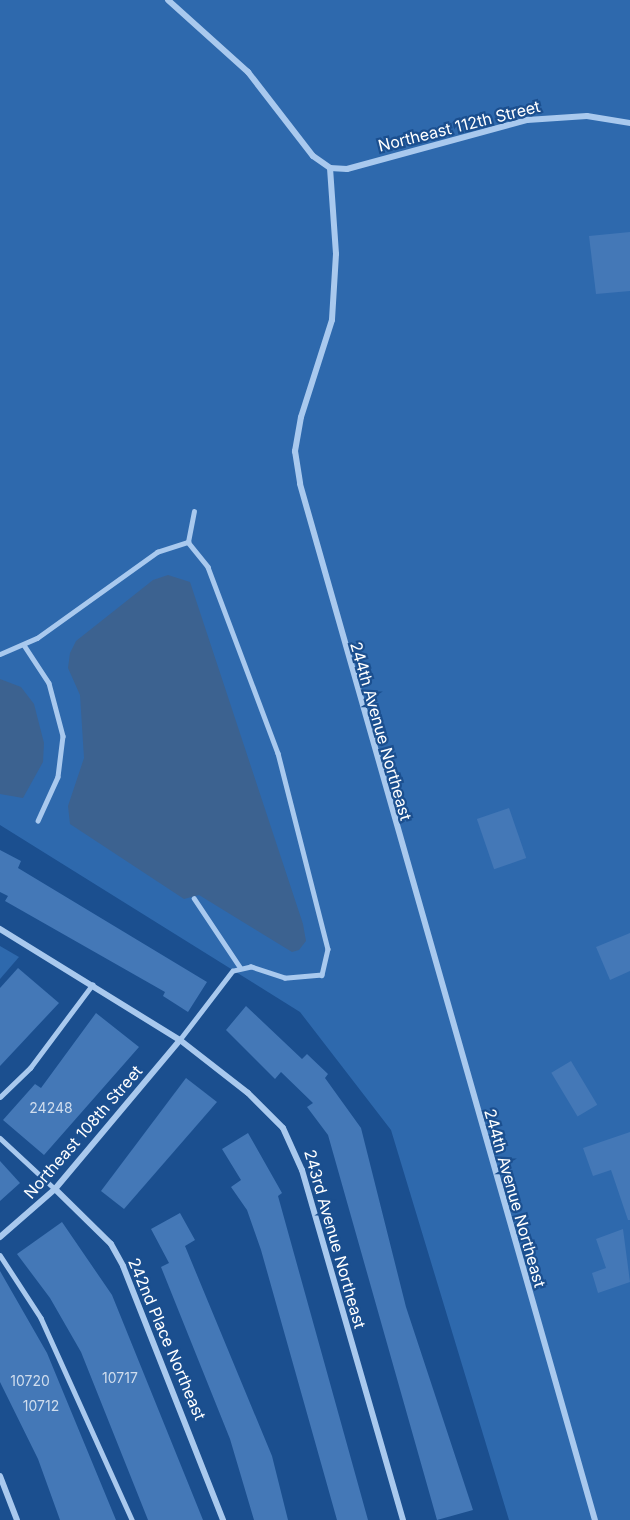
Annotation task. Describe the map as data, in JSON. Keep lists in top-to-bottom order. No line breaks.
{"streets":{"street":["Northeast 112th Street","244th Avenue Northeast","Northeast 108th Street","243rd Avenue Northeast","242nd Place Northeast"]},"crossings":[["Northeast 112th Street","244th Avenue Northeast"],["Northeast 108th Street","243rd Avenue Northeast"],["Northeast 108th Street","242nd Place Northeast"]],"house_numbers":["24248","10717","10720","10712"]}
